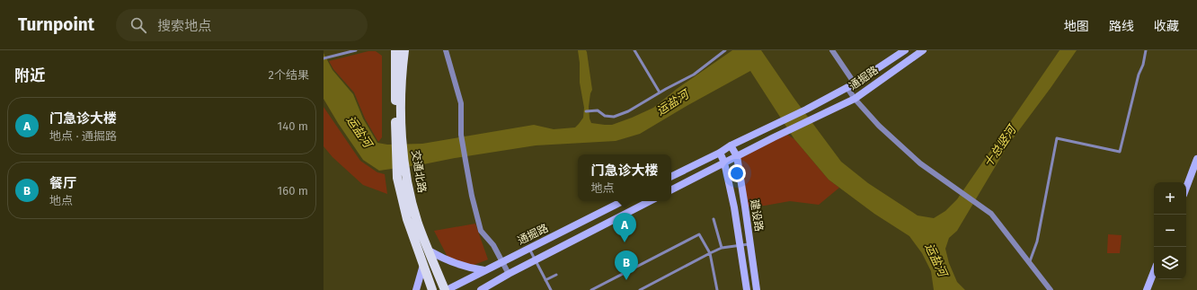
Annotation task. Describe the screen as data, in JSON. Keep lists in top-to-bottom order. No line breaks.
{"streets":{"main road":["通掘路","交通北路","建设路"]},"crossings":[["通掘路","交通北路"],["通掘路","建设路"]],"water":["运盐河","十总竖河"],"page":{"header":"Turnpoint","search":"搜索地点","nav":["地图","路线","收藏"],"heading":["附近","2个结果"],"list":[{"mark":"A","name":"门急诊大楼","note":"地点 · 通掘路","value":"140 m"},{"mark":"B","name":"餐厅","note":"地点","value":"160 m"}],"popup":["门急诊大楼","地点"],"map_buttons":["+","−"],"pins":["A","B"]}}
